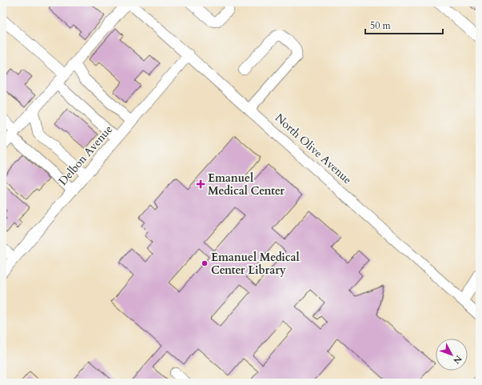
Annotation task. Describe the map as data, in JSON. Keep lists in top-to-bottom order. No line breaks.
{"streets":{"street":["North Olive Avenue","Delbon Avenue"]},"crossings":[["North Olive Avenue","Delbon Avenue"]],"places":{"health":["Emanuel Medical Center"],"other":["Emanuel Medical Center Library"]},"scale_bar":"50 m","north":"bottom right"}
